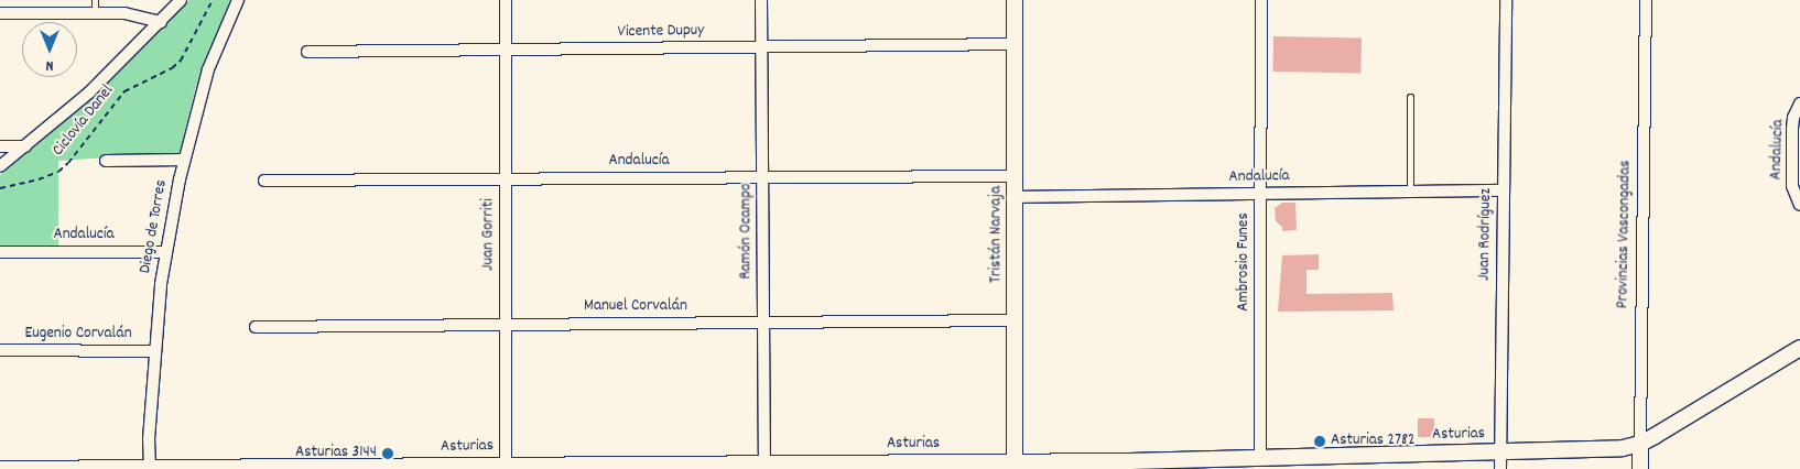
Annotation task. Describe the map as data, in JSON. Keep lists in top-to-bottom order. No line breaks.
{"streets":{"street":["Vicente Dupuy","Andalucía","Diego de Torres","Ramón Ocampo","Juan Gorriti","Tristán Narvaja","Juan Rodríguez","Provincias Vascongadas","Ambrosio Funes","Manuel Corvalán","Eugenio Corvalán","Asturias"],"path":["Ciclovía Danel"]},"crossings":[["Vicente Dupuy","Ramón Ocampo"],["Vicente Dupuy","Juan Gorriti"],["Vicente Dupuy","Tristán Narvaja"],["Andalucía","Diego de Torres"],["Andalucía","Ramón Ocampo"],["Andalucía","Juan Gorriti"],["Andalucía","Tristán Narvaja"],["Andalucía","Juan Rodríguez"],["Andalucía","Ambrosio Funes"],["Diego de Torres","Eugenio Corvalán"],["Diego de Torres","Asturias"],["Ramón Ocampo","Manuel Corvalán"],["Ramón Ocampo","Asturias"],["Juan Gorriti","Manuel Corvalán"],["Juan Gorriti","Asturias"],["Tristán Narvaja","Manuel Corvalán"],["Tristán Narvaja","Asturias"],["Juan Rodríguez","Asturias"],["Provincias Vascongadas","Asturias"],["Ambrosio Funes","Asturias"]],"places":["Asturias 2782","Asturias 3144"],"north":"bottom"}
